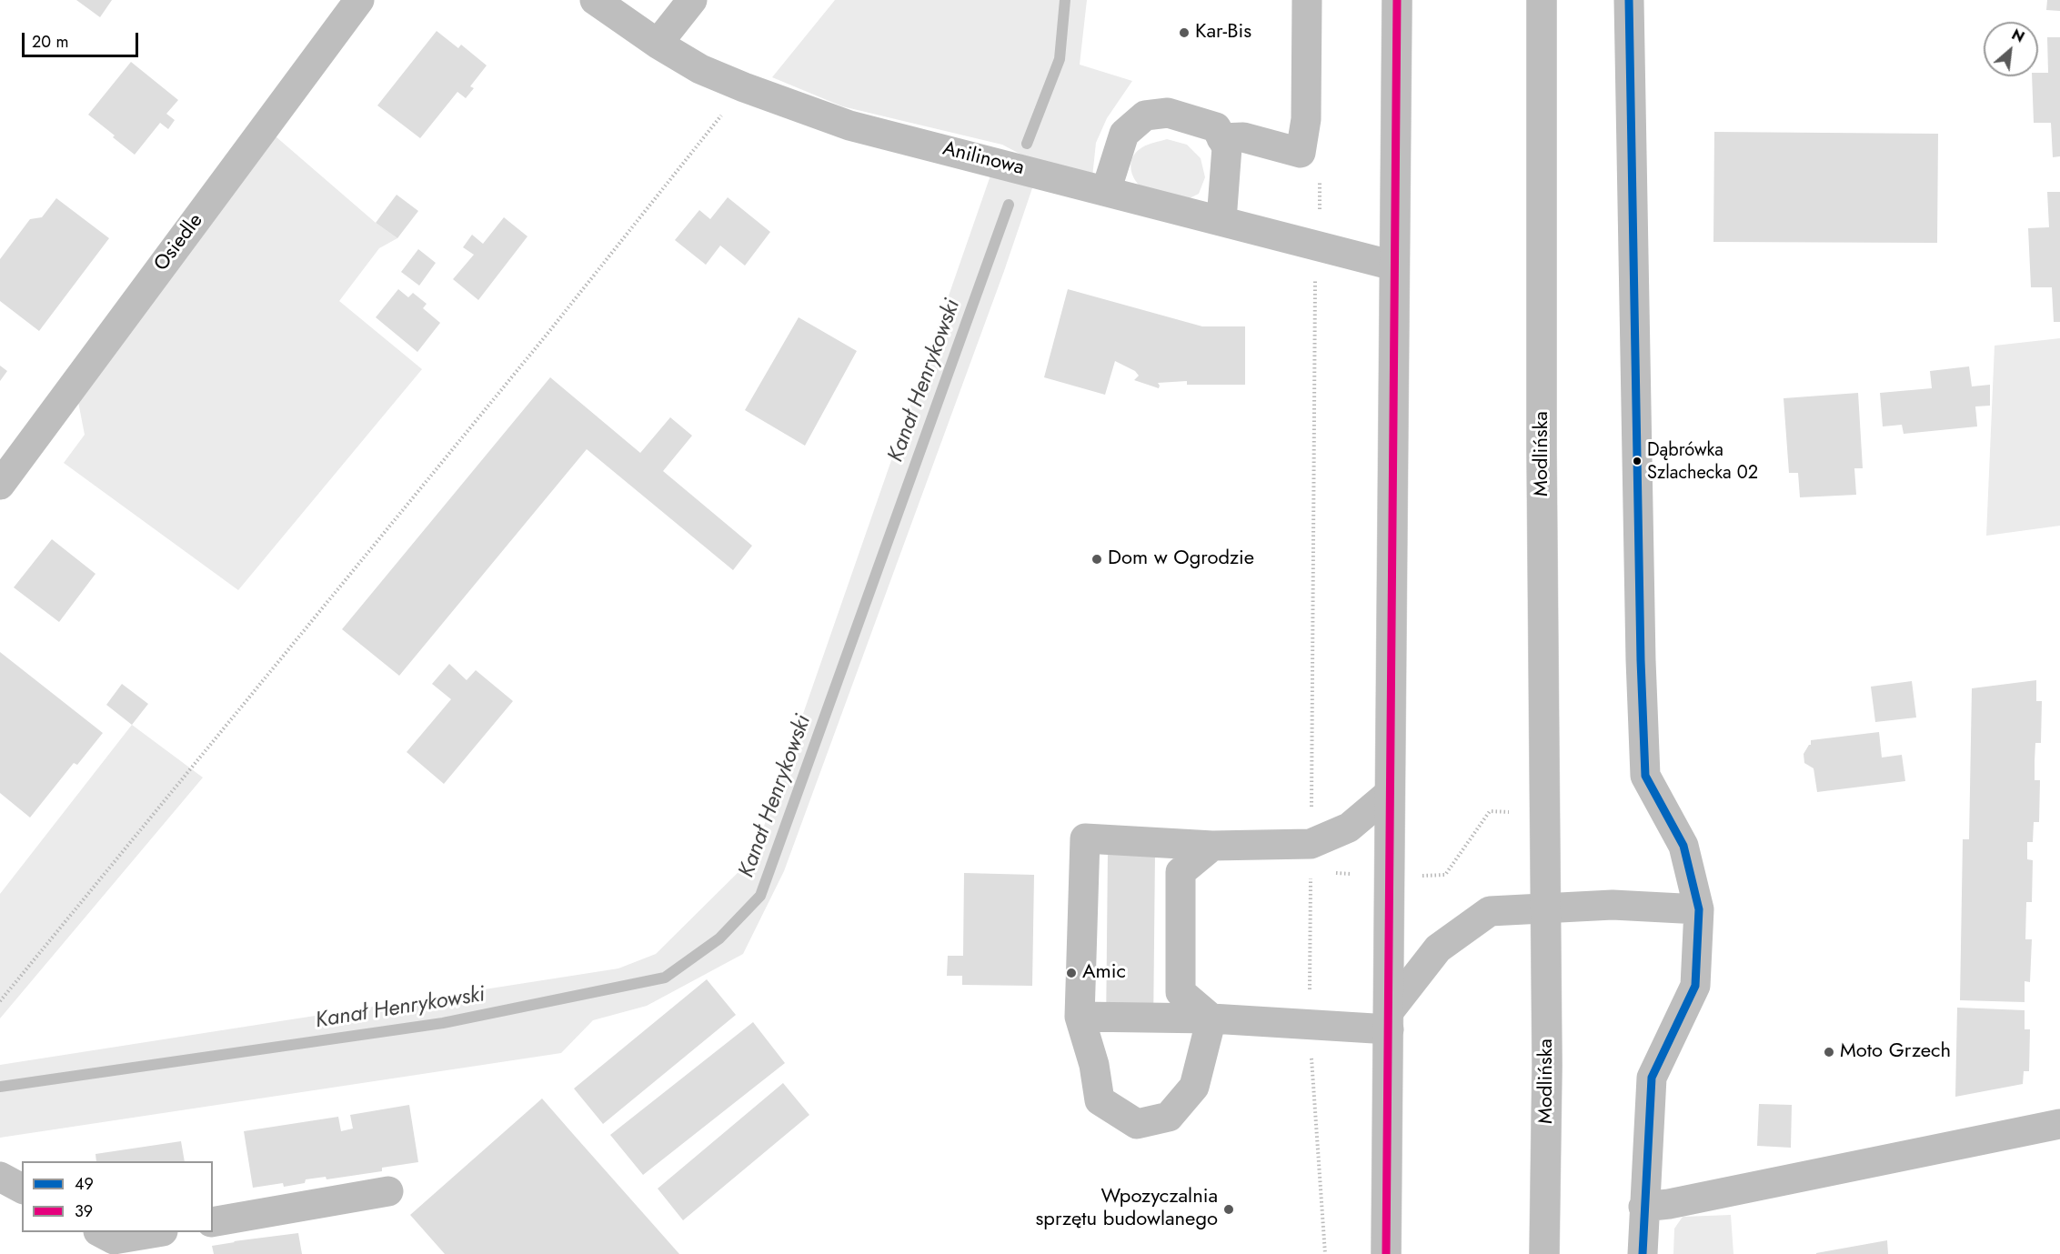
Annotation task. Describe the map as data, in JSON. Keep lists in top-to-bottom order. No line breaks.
{"streets":{"street":["Anilinowa","Osiedle","Modlińska"]},"water":["Kanał Henrykowski"],"places":["Kar-Bis","Dąbrówka Szlachecka 02","Dom w Ogrodzie","Amic","Moto Grzech","Wpozyczalnia sprzętu budowlanego"],"lines":["transit line 49","transit line 39"],"legend":["49","39"],"scale_bar":"20 m","north":"top right"}
